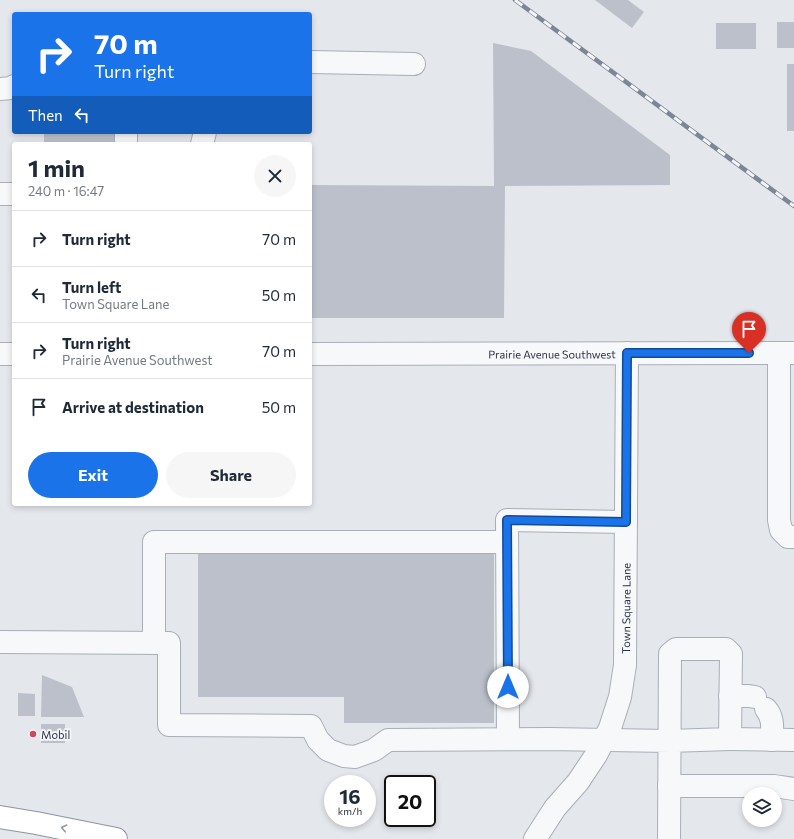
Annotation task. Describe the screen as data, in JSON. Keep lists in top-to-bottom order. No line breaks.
{"streets":{"street":["Prairie Avenue Southwest","Town Square Lane"]},"crossings":[["Prairie Avenue Southwest","Town Square Lane"]],"places":["Mobil"],"page":{"turn":["70 m","Turn right"],"then":"Then","heading":["1 min","240 m · 16:47"],"list":[{"name":"Turn right","value":"70 m"},{"name":"Turn left","note":"Town Square Lane","value":"50 m"},{"name":"Turn right","note":"Prairie Avenue Southwest","value":"70 m"},{"name":"Arrive at destination","value":"50 m"}],"buttons":["Exit","Share"],"speed":"16 km/h","limit":"20"}}
